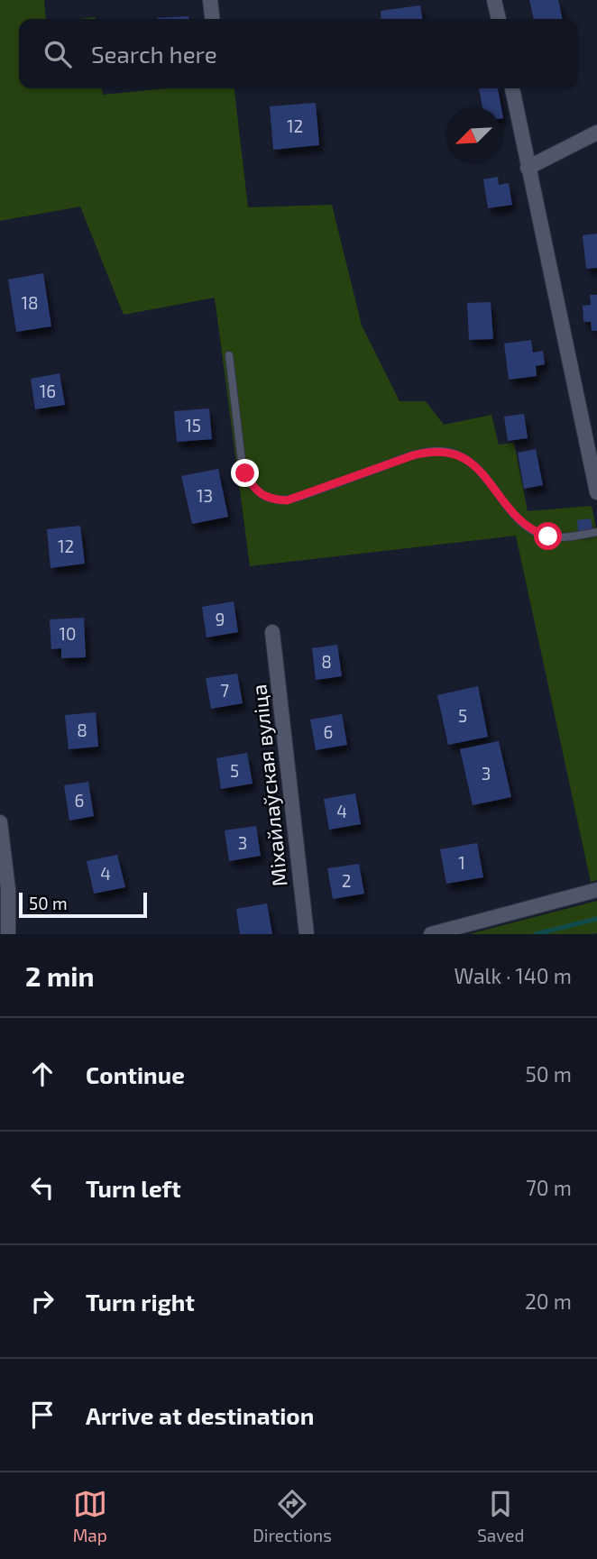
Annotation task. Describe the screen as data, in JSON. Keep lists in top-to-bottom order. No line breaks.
{"streets":{"street":["Міхайлаўская вуліца"]},"house_numbers":["12","18","16","15","13","12","9","10","8","7","5","8","6","5","3","6","4","3","1","4","2"],"scale_bar":"50 m","north":"bottom left","page":{"search":"Search here","scale":"50 m","heading":["2 min","Walk · 140 m"],"list":[["Continue","50 m"],["Turn left","70 m"],["Turn right","20 m"],"Arrive at destination"],"nav":["Map","Directions","Saved"]}}
